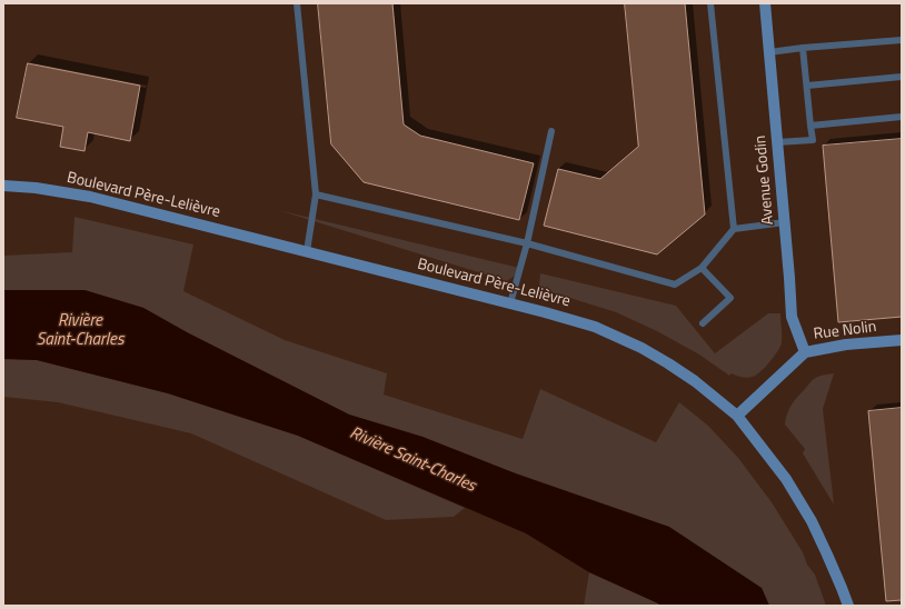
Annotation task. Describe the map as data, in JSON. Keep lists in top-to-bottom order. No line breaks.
{"streets":{"main road":["Avenue Godin","Boulevard Père-Lelièvre","Rue Nolin"]},"crossings":[["Avenue Godin","Rue Nolin"],["Boulevard Père-Lelièvre","Rue Nolin"]],"water":["Rivière Saint-Charles"]}
